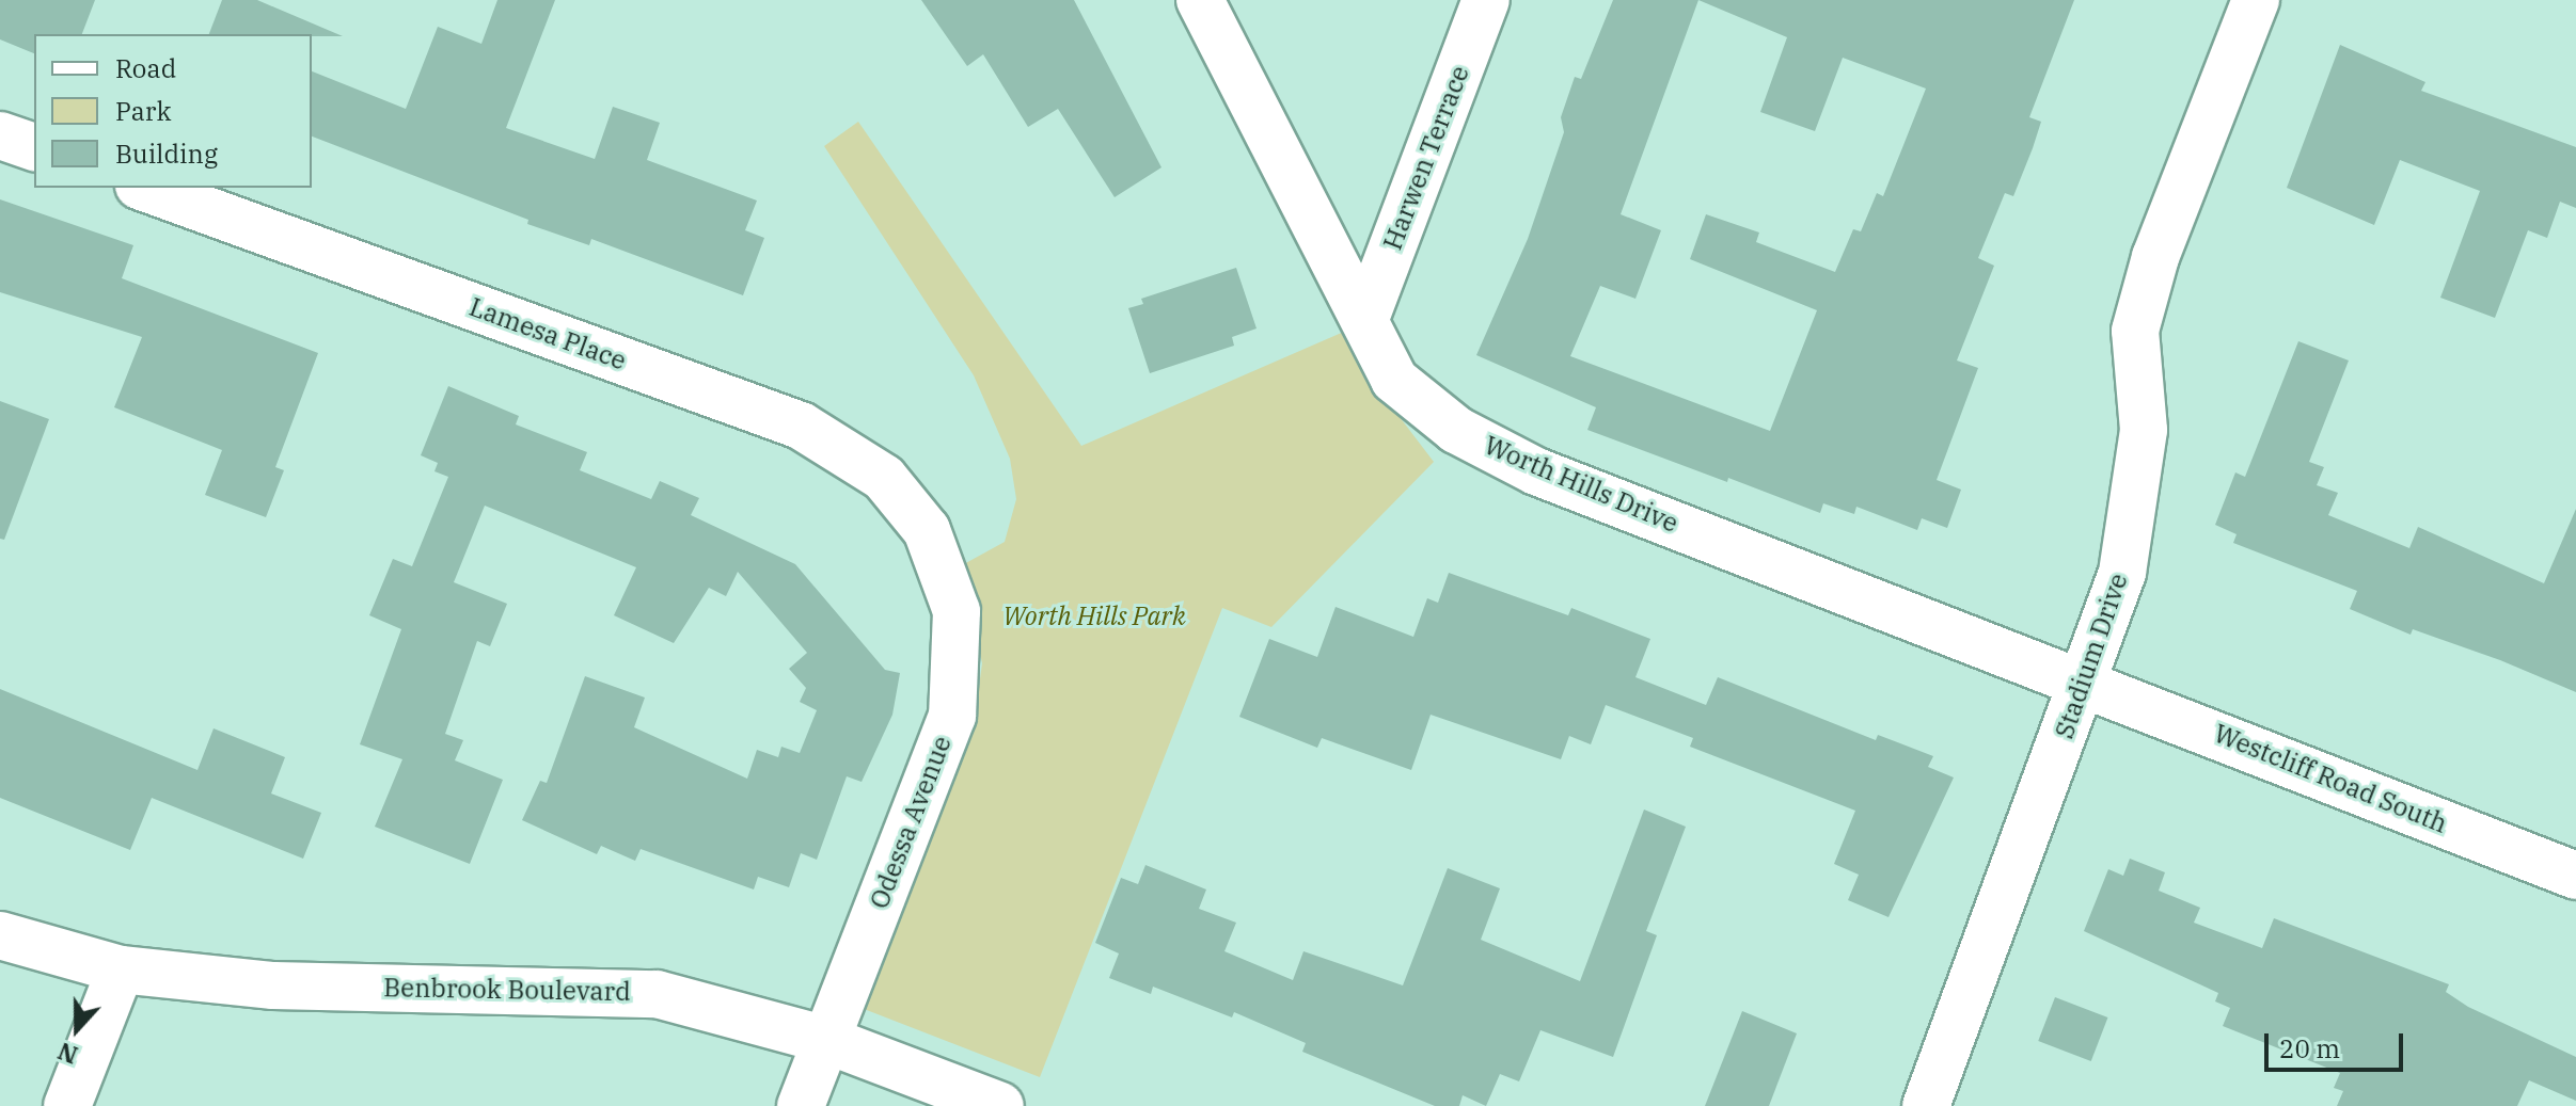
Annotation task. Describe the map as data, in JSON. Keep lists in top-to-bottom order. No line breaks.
{"streets":{"street":["Harwen Terrace","Lamesa Place","Worth Hills Drive","Stadium Drive","Westcliff Road South","Odessa Avenue","Benbrook Boulevard"]},"crossings":[["Harwen Terrace","Worth Hills Drive"],["Lamesa Place","Odessa Avenue"],["Worth Hills Drive","Stadium Drive"],["Worth Hills Drive","Westcliff Road South"],["Stadium Drive","Westcliff Road South"],["Odessa Avenue","Benbrook Boulevard"]],"parks":["Worth Hills Park"],"legend":["Road","Park","Building"],"scale_bar":"20 m","north":"bottom"}
